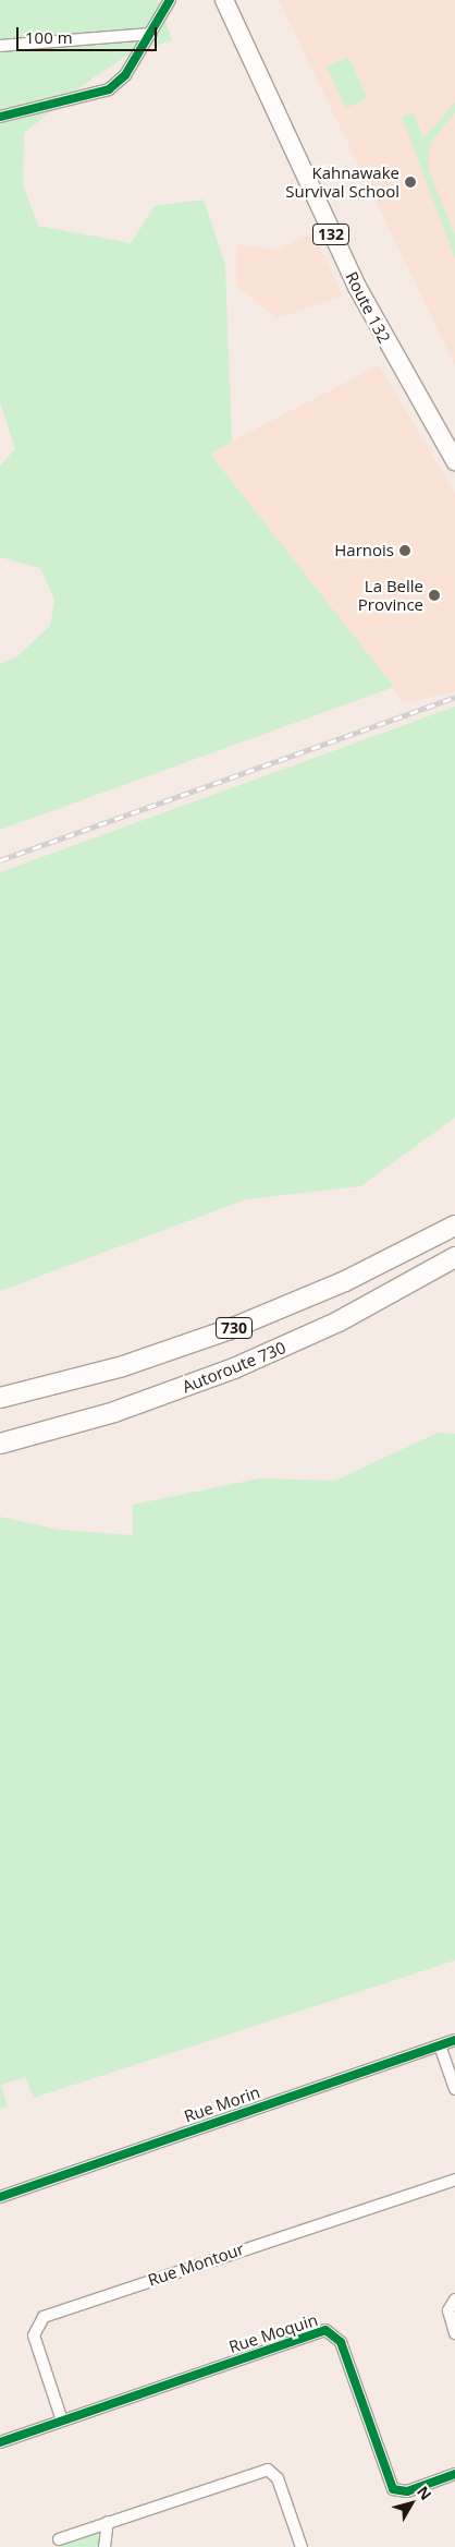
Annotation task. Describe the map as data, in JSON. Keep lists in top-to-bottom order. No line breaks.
{"streets":{"highway":["132","Route 132","730","Autoroute 730"],"street":["Rue Morin","Rue Montour","Rue Moquin"]},"crossings":[["Rue Montour","Rue Moquin"]],"places":["Kahnawake Survival School","Harnois","La Belle Province"],"scale_bar":"100 m","north":"top right"}
